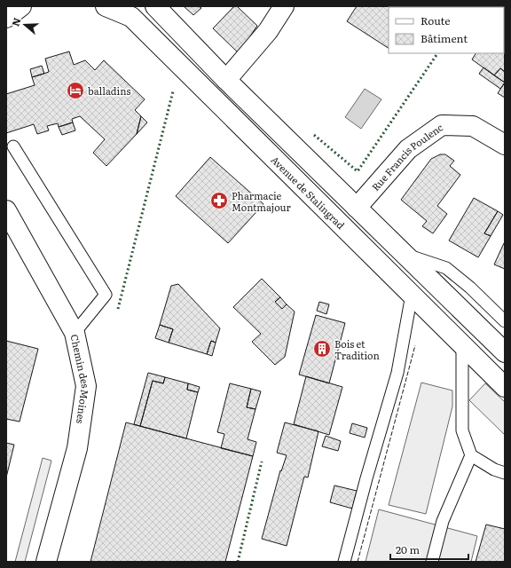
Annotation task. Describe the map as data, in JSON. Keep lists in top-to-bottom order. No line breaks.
{"streets":{"main road":["Rue Francis Poulenc","Avenue de Stalingrad","Chemin des Moines"]},"places":{"hotel":["balladins"],"pharmacy":["Pharmacie Montmajour"],"building":["Bois et Tradition"]},"legend":["Route","Bâtiment"],"scale_bar":"20 m","north":"left"}
